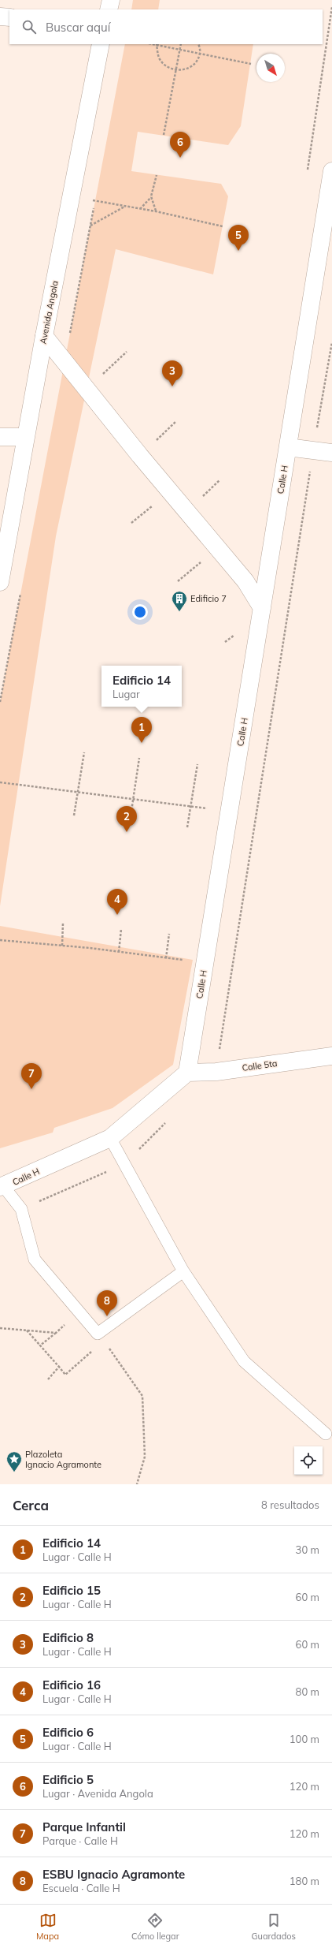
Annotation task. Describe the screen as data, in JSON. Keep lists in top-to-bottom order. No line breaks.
{"streets":{"street":["Avenida Angola","Calle H","Calle 5ta"]},"crossings":[["Calle H","Calle 5ta"]],"places":{"building":["Edificio 7"],"place":["Plazoleta Ignacio Agramonte"]},"north":"bottom right","page":{"search":"Buscar aquí","pins":["6","5","3","1","2","4","7","8"],"popup":["Edificio 14","Lugar"],"heading":["Cerca","8 resultados"],"list":[{"mark":"1","name":"Edificio 14","note":"Lugar · Calle H","value":"30 m"},{"mark":"2","name":"Edificio 15","note":"Lugar · Calle H","value":"60 m"},{"mark":"3","name":"Edificio 8","note":"Lugar · Calle H","value":"60 m"},{"mark":"4","name":"Edificio 16","note":"Lugar · Calle H","value":"80 m"},{"mark":"5","name":"Edificio 6","note":"Lugar · Calle H","value":"100 m"},{"mark":"6","name":"Edificio 5","note":"Lugar · Avenida Angola","value":"120 m"},{"mark":"7","name":"Parque Infantil","note":"Parque · Calle H","value":"120 m"},{"mark":"8","name":"ESBU Ignacio Agramonte","note":"Escuela · Calle H","value":"180 m"}],"nav":["Mapa","Cómo llegar","Guardados"]}}
